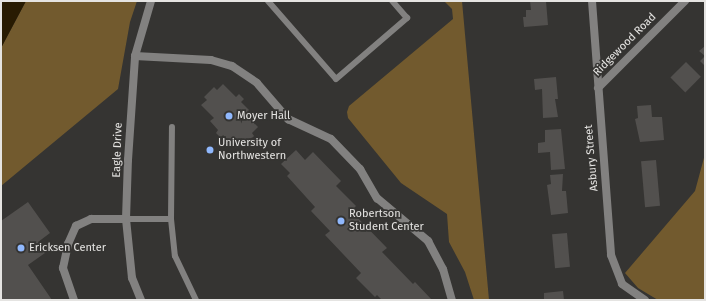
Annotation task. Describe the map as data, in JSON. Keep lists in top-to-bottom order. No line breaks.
{"streets":{"street":["Ridgewood Road","Eagle Drive","Asbury Street"]},"crossings":[["Ridgewood Road","Asbury Street"]],"places":["Moyer Hall","University of Northwestern","Robertson Student Center","Ericksen Center"]}
